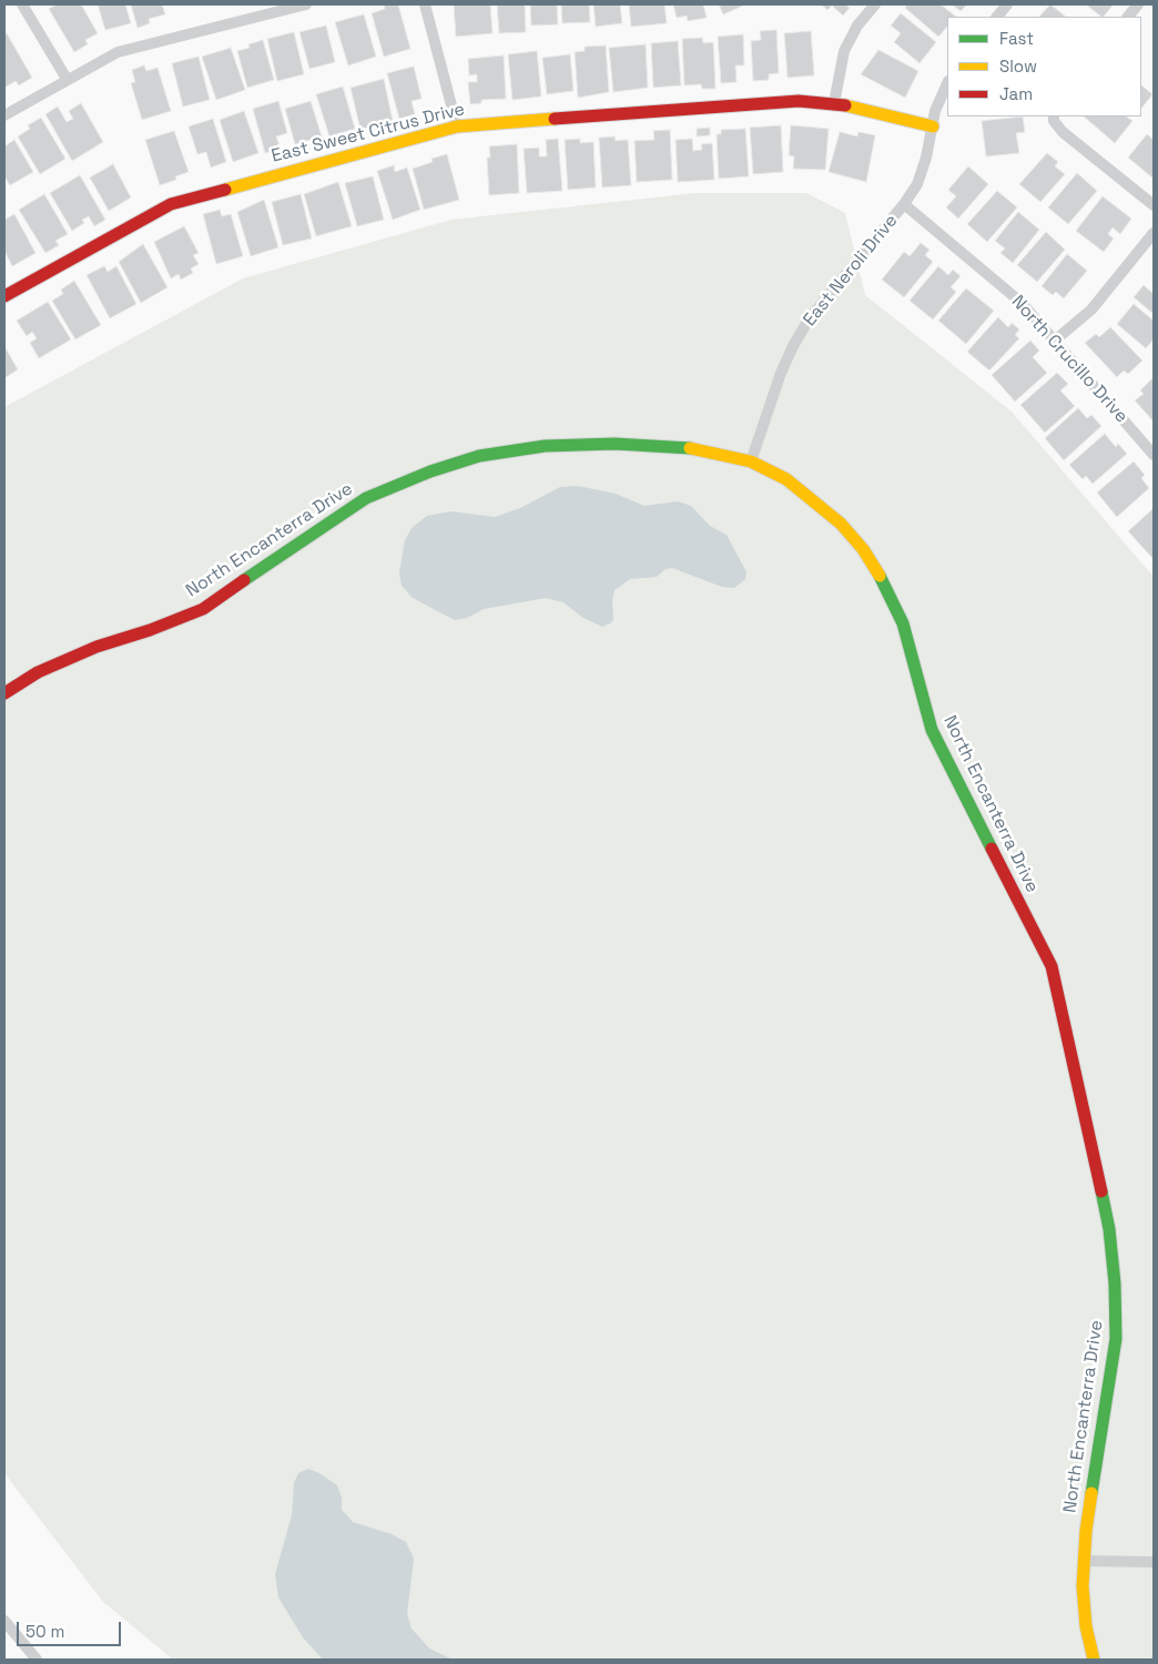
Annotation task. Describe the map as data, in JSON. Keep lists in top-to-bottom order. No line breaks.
{"streets":{"street":["East Sweet Citrus Drive","East Neroli Drive","North Crucillo Drive","North Encanterra Drive"]},"crossings":[["East Sweet Citrus Drive","East Neroli Drive"],["East Neroli Drive","North Crucillo Drive"],["East Neroli Drive","North Encanterra Drive"]],"legend":["Fast","Slow","Jam"],"scale_bar":"50 m"}
